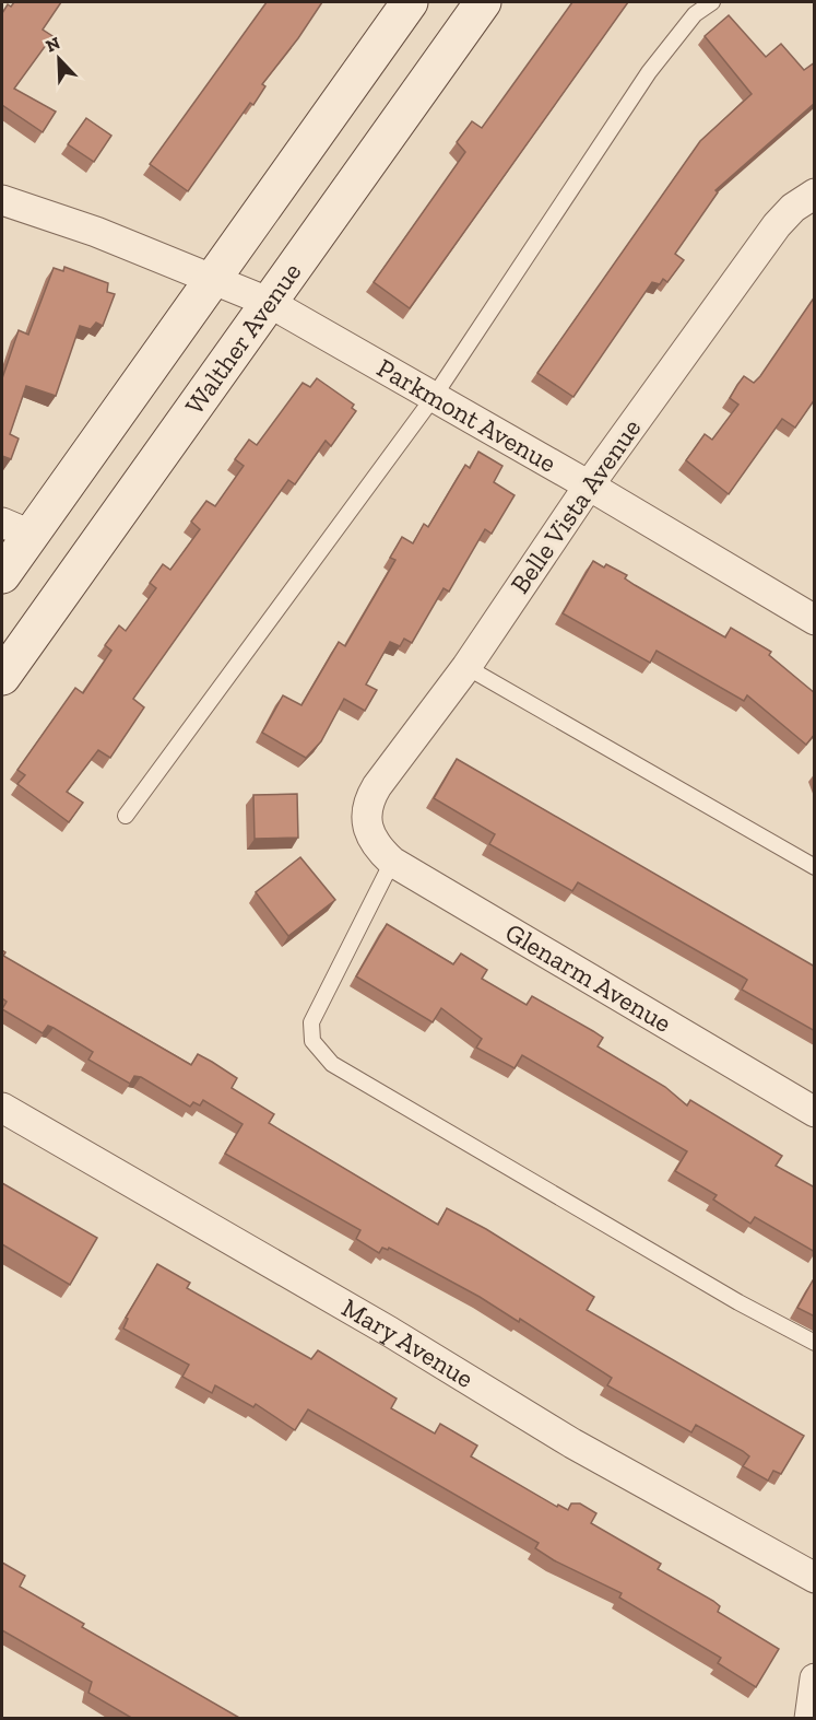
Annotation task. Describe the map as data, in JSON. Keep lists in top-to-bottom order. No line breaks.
{"streets":{"main road":["Walther Avenue"],"street":["Parkmont Avenue","Belle Vista Avenue","Glenarm Avenue","Mary Avenue"]},"crossings":[["Walther Avenue","Parkmont Avenue"],["Parkmont Avenue","Belle Vista Avenue"],["Belle Vista Avenue","Glenarm Avenue"]],"north":"top left"}
